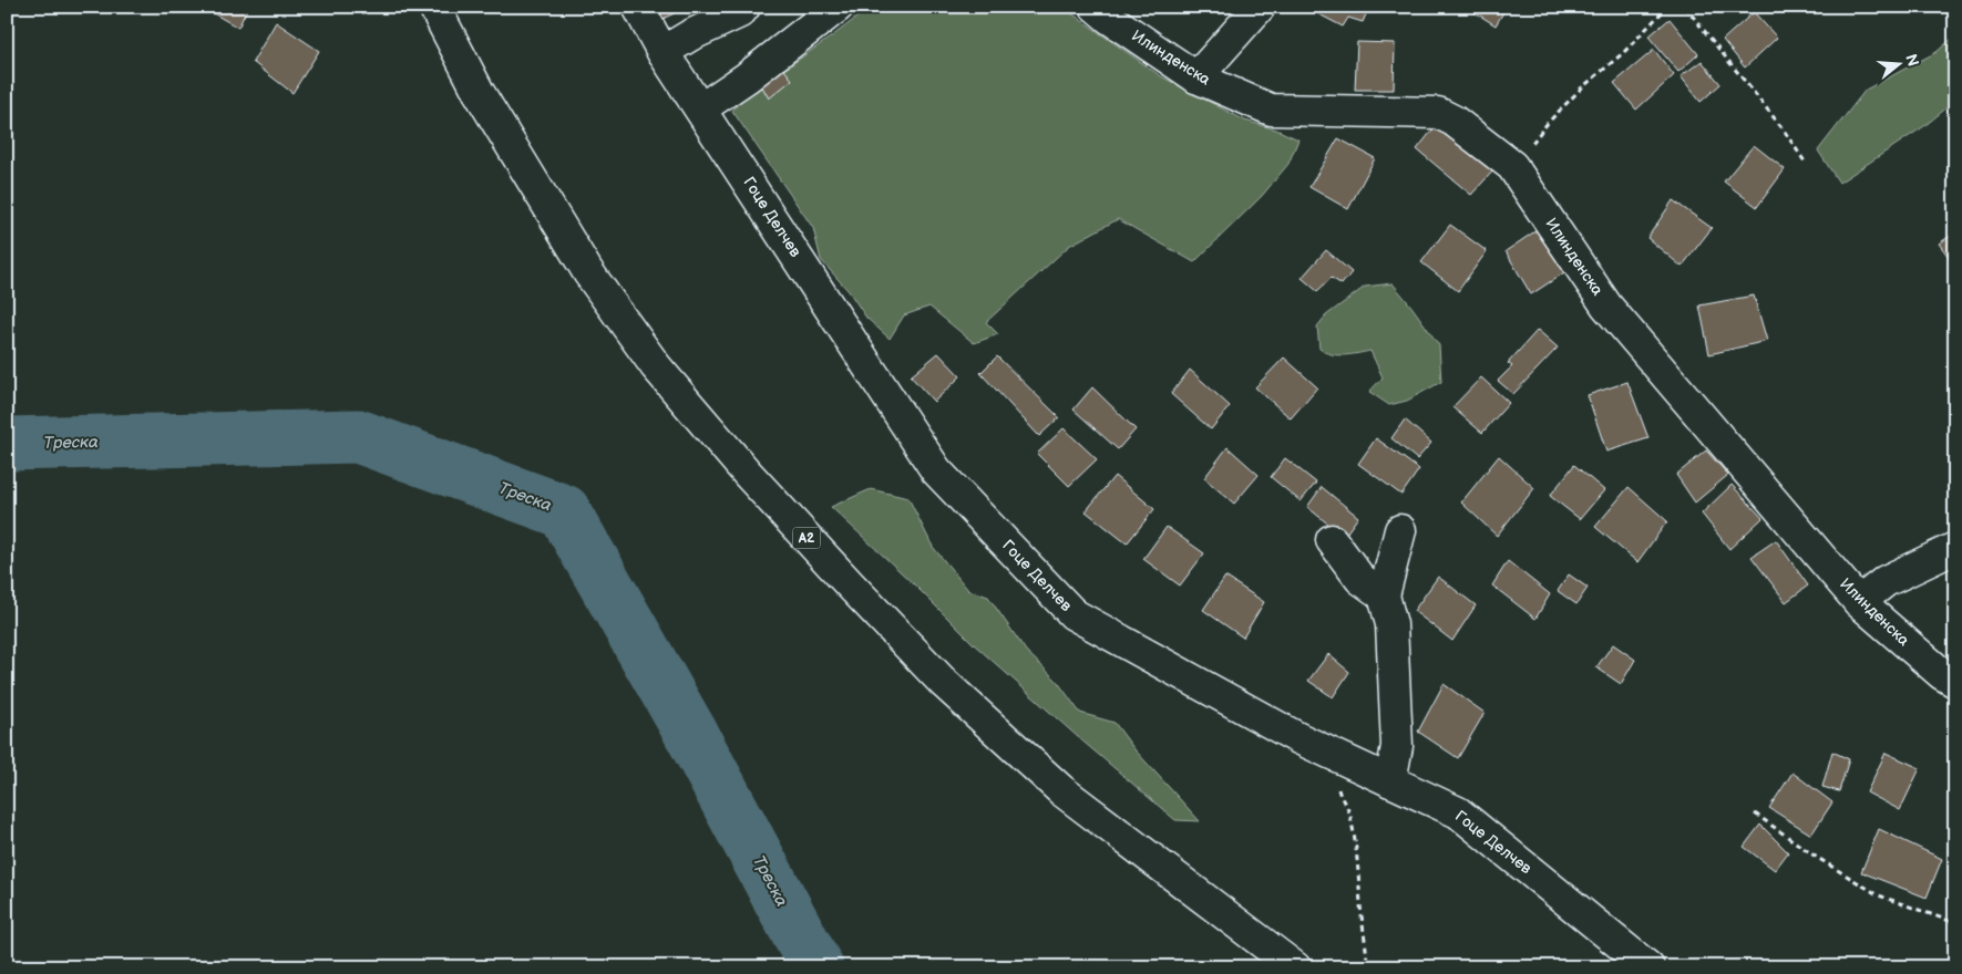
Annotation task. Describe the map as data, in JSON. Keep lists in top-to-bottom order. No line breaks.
{"streets":{"street":["Илинденска","Гоце Делчев","A2"]},"water":["Треска"],"north":"right"}
